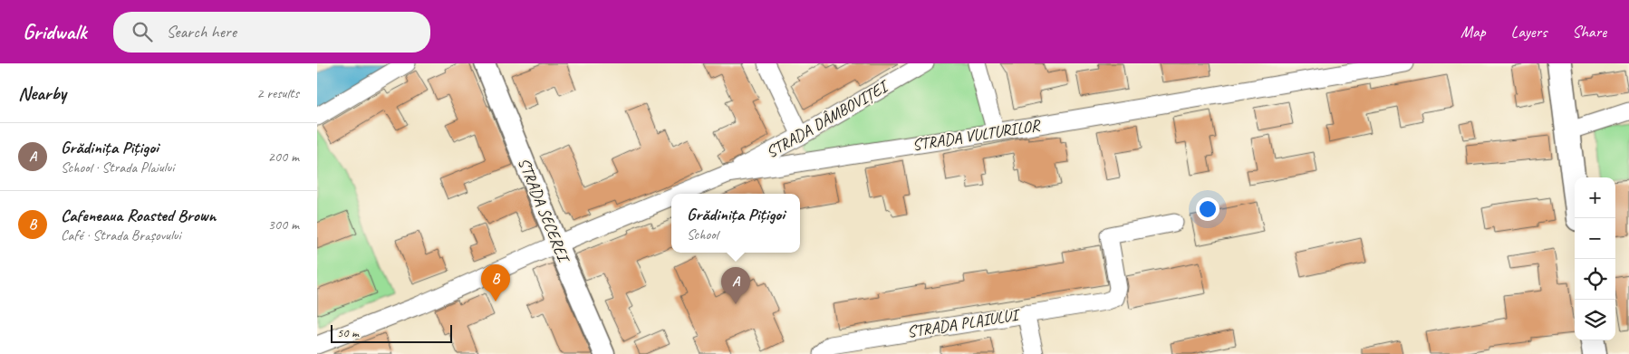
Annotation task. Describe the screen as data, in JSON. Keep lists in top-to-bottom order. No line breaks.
{"streets":{"street":["STRADA DÂMBOVIȚEI","STRADA VULTURILOR","STRADA SECEREI","STRADA PLAIULUI"]},"crossings":[["STRADA DÂMBOVIȚEI","STRADA VULTURILOR"],["STRADA VULTURILOR","STRADA SECEREI"]],"scale_bar":"50 m","page":{"header":"Gridwalk","search":"Search here","nav":["Map","Layers","Share"],"heading":["Nearby","2 results"],"list":[{"mark":"A","name":"Grădinița Pițigoi","note":"School · Strada Plaiului","value":"200 m"},{"mark":"B","name":"Cafeneaua Roasted Brown","note":"Café · Strada Brașovului","value":"300 m"}],"map_buttons":["+","−"],"popup":["Grădinița Pițigoi","School"],"pins":["B","A"],"scale":"50 m"}}
